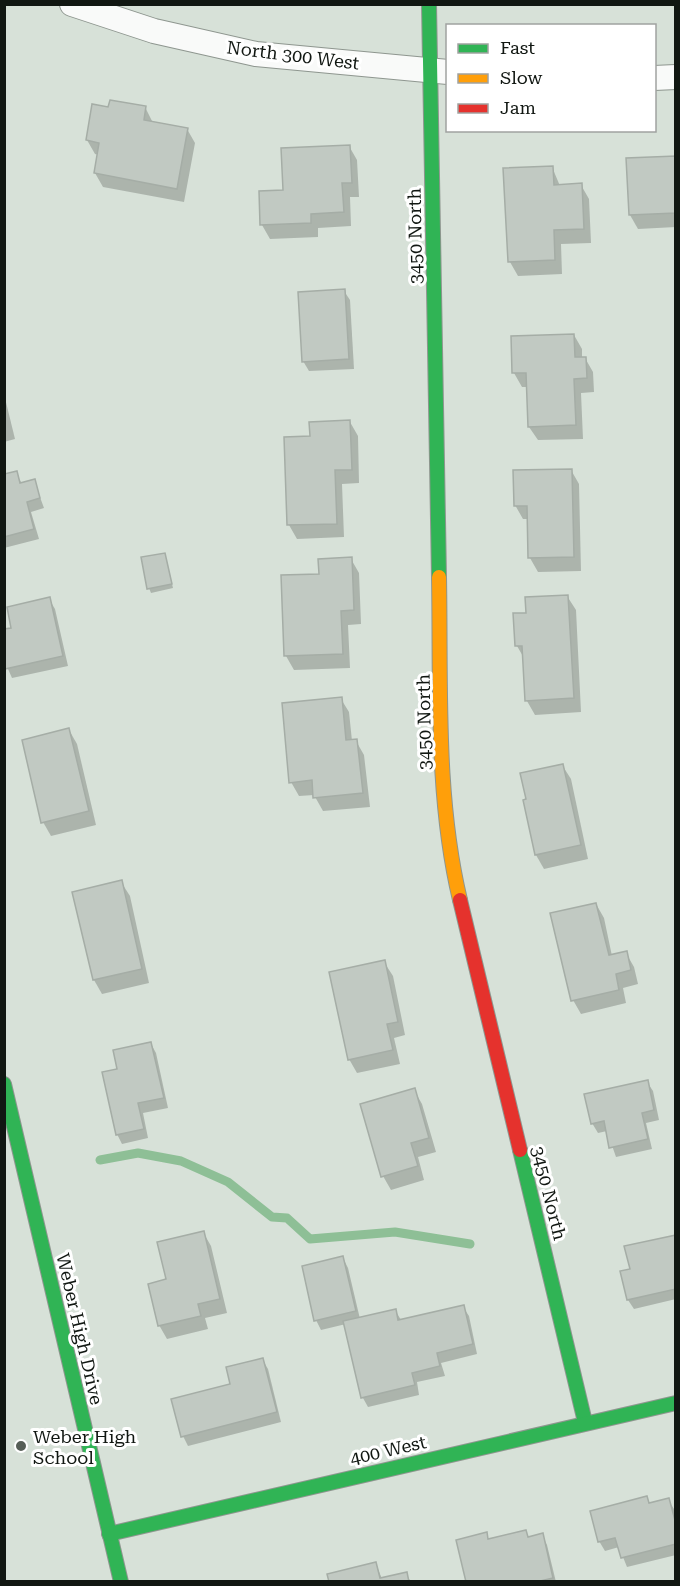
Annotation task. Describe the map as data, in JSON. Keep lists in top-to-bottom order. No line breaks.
{"streets":{"street":["North 300 West","3450 North","Weber High Drive","400 West"]},"crossings":[["North 300 West","3450 North"],["3450 North","400 West"],["Weber High Drive","400 West"]],"places":["Weber High School"],"legend":["Fast","Slow","Jam"]}
